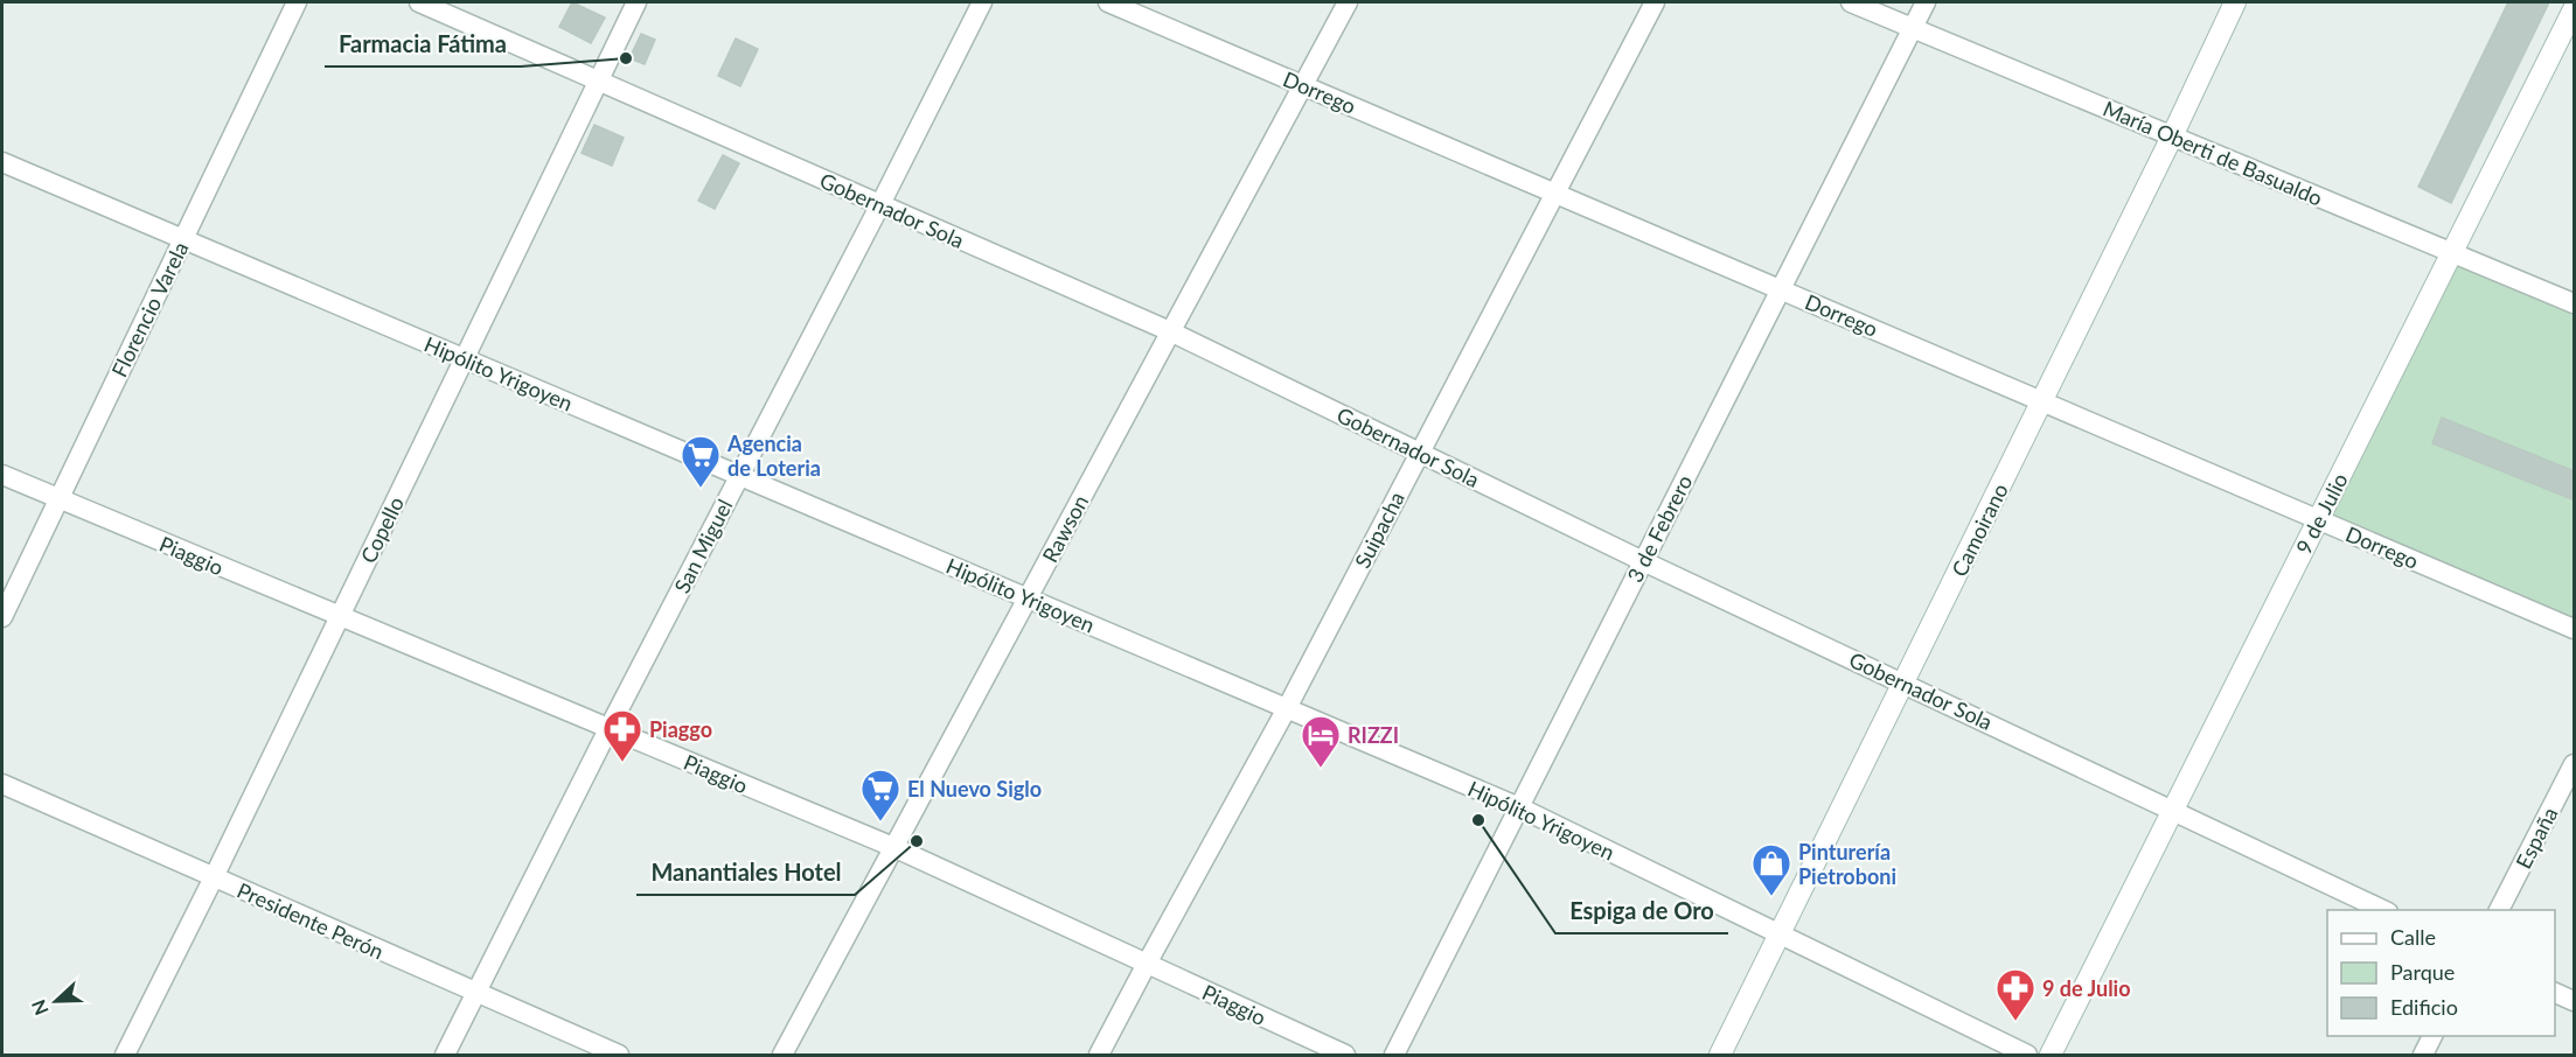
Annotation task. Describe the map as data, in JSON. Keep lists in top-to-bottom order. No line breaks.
{"streets":{"street":["Dorrego","María Oberti de Basualdo","Gobernador Sola","Florencio Varela","Hipólito Yrigoyen","9 de Julio","Rawson","3 de Febrero","Copello","Suipacha","Camoirano","San Miguel","Piaggio","España","Presidente Perón"]},"crossings":[["Dorrego","9 de Julio"],["Dorrego","Rawson"],["Dorrego","3 de Febrero"],["Dorrego","Suipacha"],["Dorrego","Camoirano"],["María Oberti de Basualdo","9 de Julio"],["María Oberti de Basualdo","3 de Febrero"],["María Oberti de Basualdo","Camoirano"],["Gobernador Sola","9 de Julio"],["Gobernador Sola","Rawson"],["Gobernador Sola","3 de Febrero"],["Gobernador Sola","Copello"],["Gobernador Sola","Suipacha"],["Gobernador Sola","Camoirano"],["Gobernador Sola","San Miguel"],["Florencio Varela","Hipólito Yrigoyen"],["Florencio Varela","Piaggio"],["Hipólito Yrigoyen","Rawson"],["Hipólito Yrigoyen","3 de Febrero"],["Hipólito Yrigoyen","Copello"],["Hipólito Yrigoyen","Suipacha"],["Hipólito Yrigoyen","Camoirano"],["Hipólito Yrigoyen","San Miguel"],["Rawson","Piaggio"],["Copello","Piaggio"],["Copello","Presidente Perón"],["Suipacha","Piaggio"],["San Miguel","Piaggio"],["San Miguel","Presidente Perón"]],"places":{"other":["Farmacia Fátima","Espiga de Oro","Manantiales Hotel"],"supermarket":["Agencia de Loteria","El Nuevo Siglo"],"pharmacy":["Piaggo","9 de Julio"],"hotel":["RIZZI"],"shop":["Pinturería Pietroboni"]},"legend":["Calle","Parque","Edificio"],"north":"left"}
